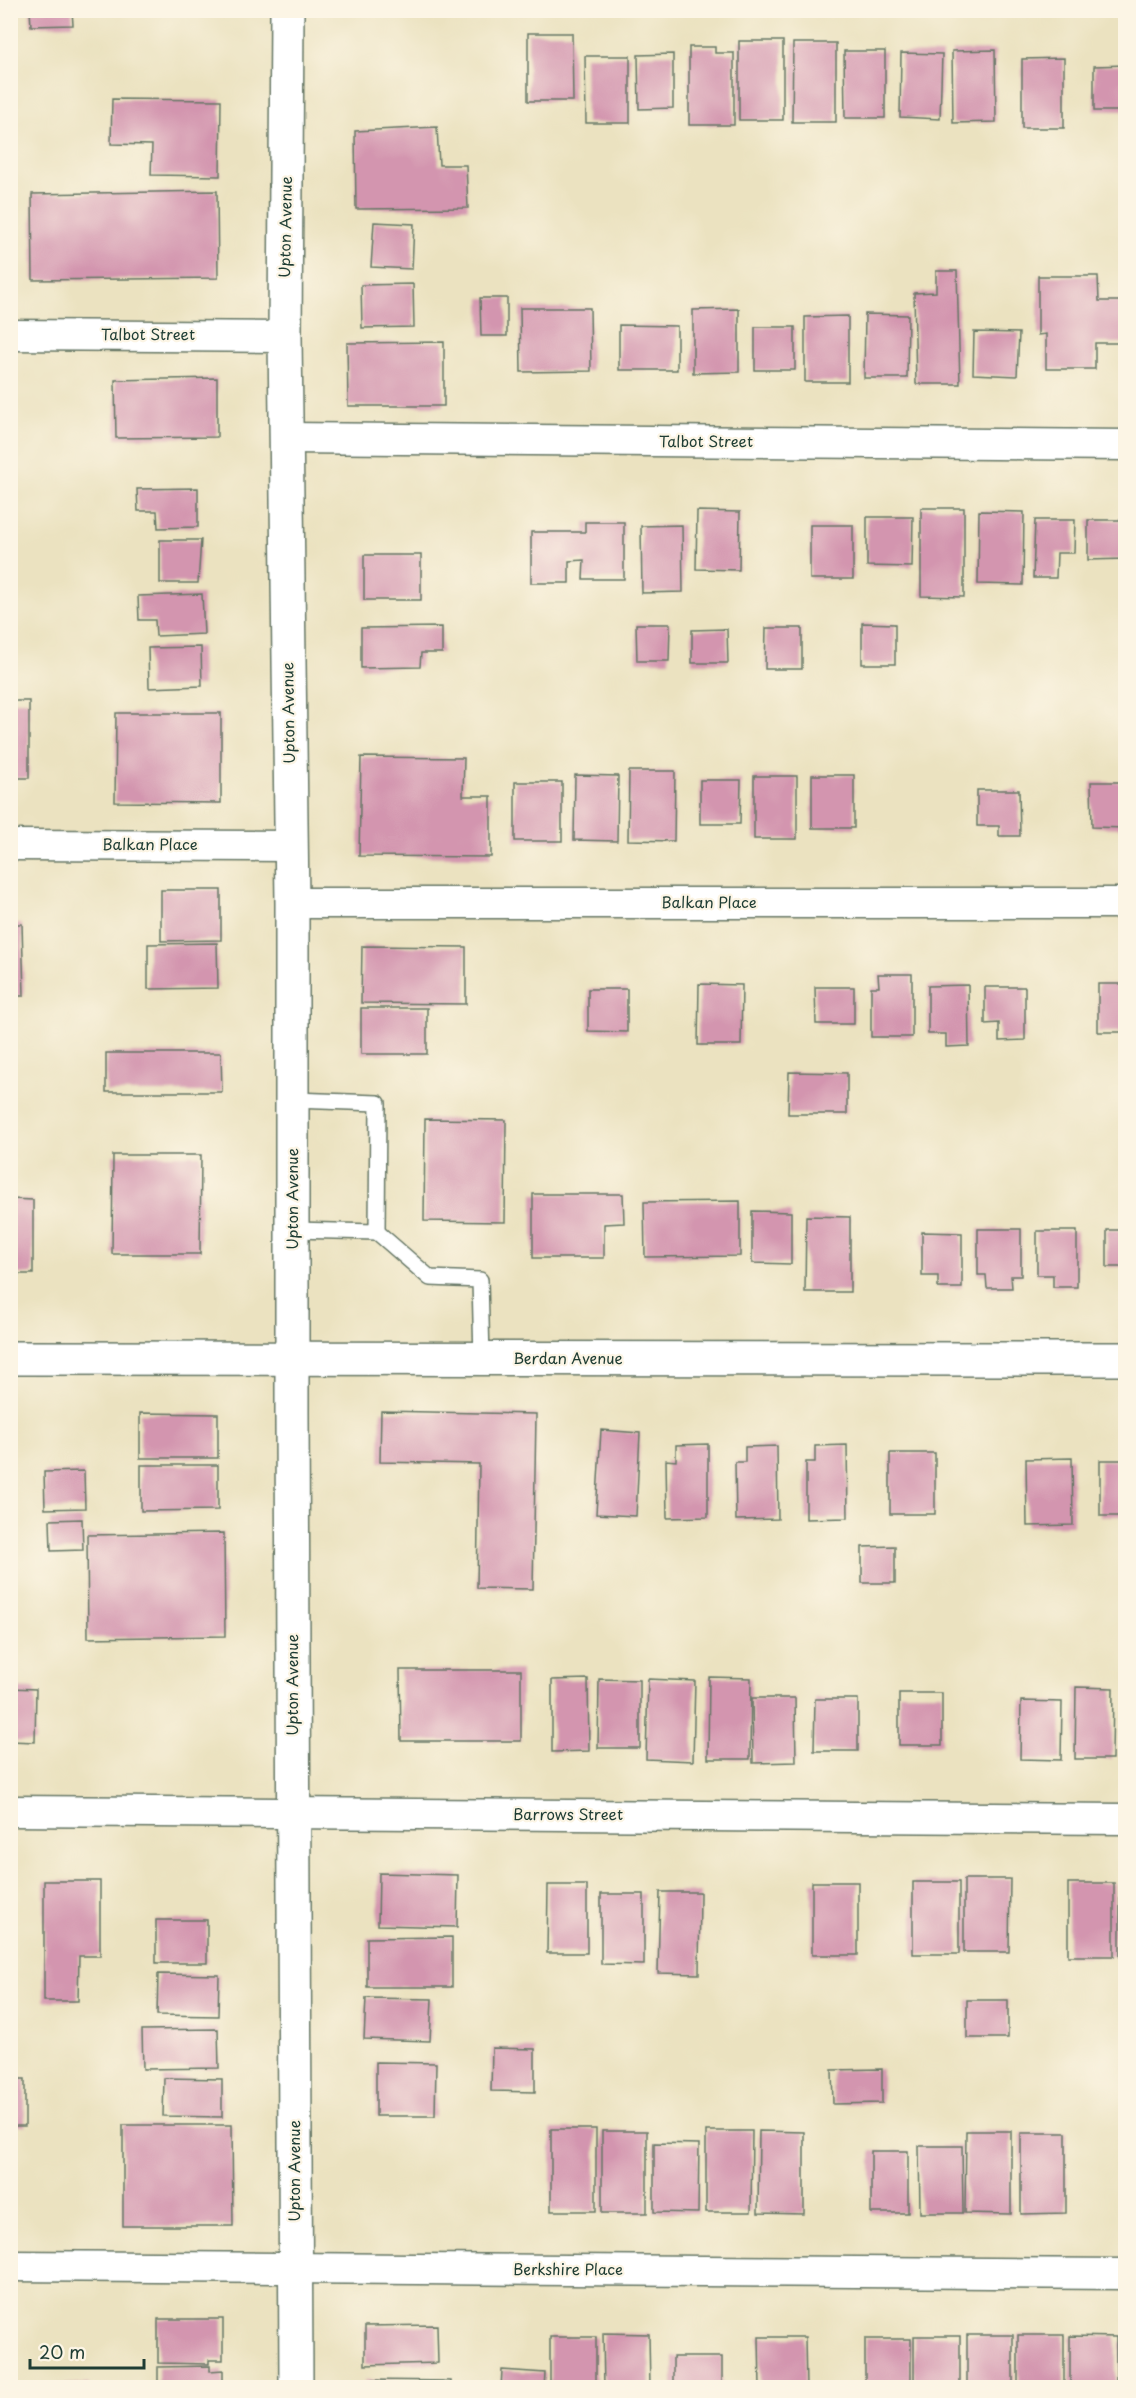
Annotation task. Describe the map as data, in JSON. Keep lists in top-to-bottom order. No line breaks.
{"streets":{"street":["Upton Avenue","Talbot Street","Balkan Place","Berdan Avenue","Barrows Street","Berkshire Place"]},"crossings":[["Upton Avenue","Talbot Street"],["Upton Avenue","Balkan Place"],["Upton Avenue","Berdan Avenue"],["Upton Avenue","Barrows Street"],["Upton Avenue","Berkshire Place"]],"scale_bar":"20 m"}
